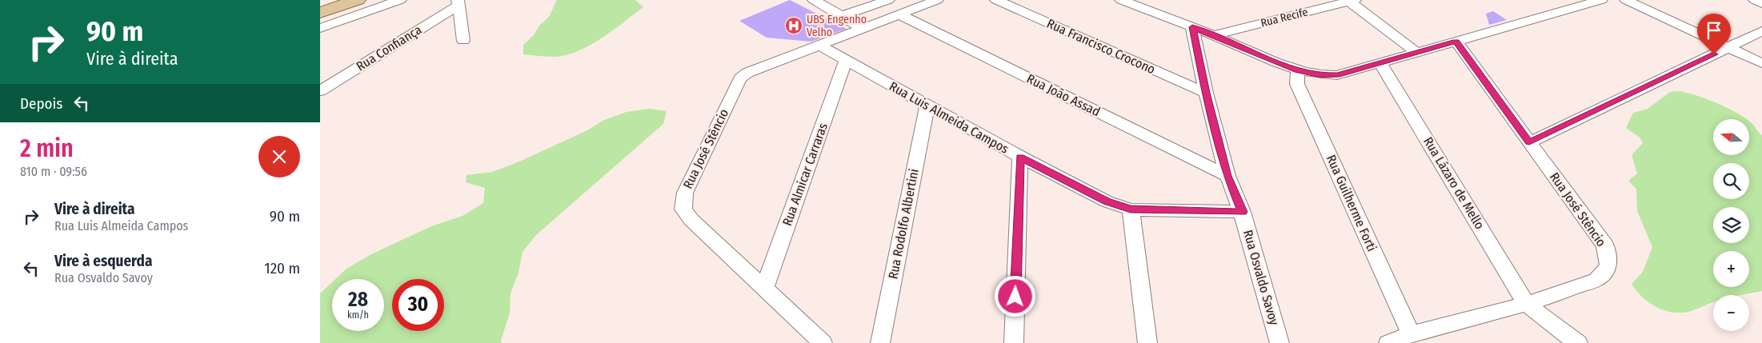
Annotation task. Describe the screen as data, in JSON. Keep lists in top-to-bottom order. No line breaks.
{"streets":{"street":["Rua Recife","Rua Francisco Crocono","Rua Confiança","Rua João Assad","Rua Luis Almeida Campos","Rua José Stêncio","Rua Almicar Carraras","Rua Lázaro de Mello","Rua Guilherme Forti","Rua Rodolfo Albertini","Rua Osvaldo Savoy"]},"crossings":[["Rua Francisco Crocono","Rua Osvaldo Savoy"],["Rua João Assad","Rua José Stêncio"],["Rua João Assad","Rua Osvaldo Savoy"],["Rua Luis Almeida Campos","Rua José Stêncio"],["Rua Luis Almeida Campos","Rua Almicar Carraras"],["Rua Luis Almeida Campos","Rua Rodolfo Albertini"],["Rua Luis Almeida Campos","Rua Osvaldo Savoy"],["Rua José Stêncio","Rua Almicar Carraras"],["Rua José Stêncio","Rua Lázaro de Mello"],["Rua José Stêncio","Rua Guilherme Forti"]],"places":{"hospital":["UBS Engenho Velho"]},"north":"left","page":{"turn":["90 m","Vire à direita"],"then":"Depois","map_buttons":["+","−"],"heading":["2 min","810 m · 09:56"],"list":[{"name":"Vire à direita","note":"Rua Luis Almeida Campos","value":"90 m"},{"name":"Vire à esquerda","note":"Rua Osvaldo Savoy","value":"120 m"}],"speed":"28 km/h","limit":"30"}}
